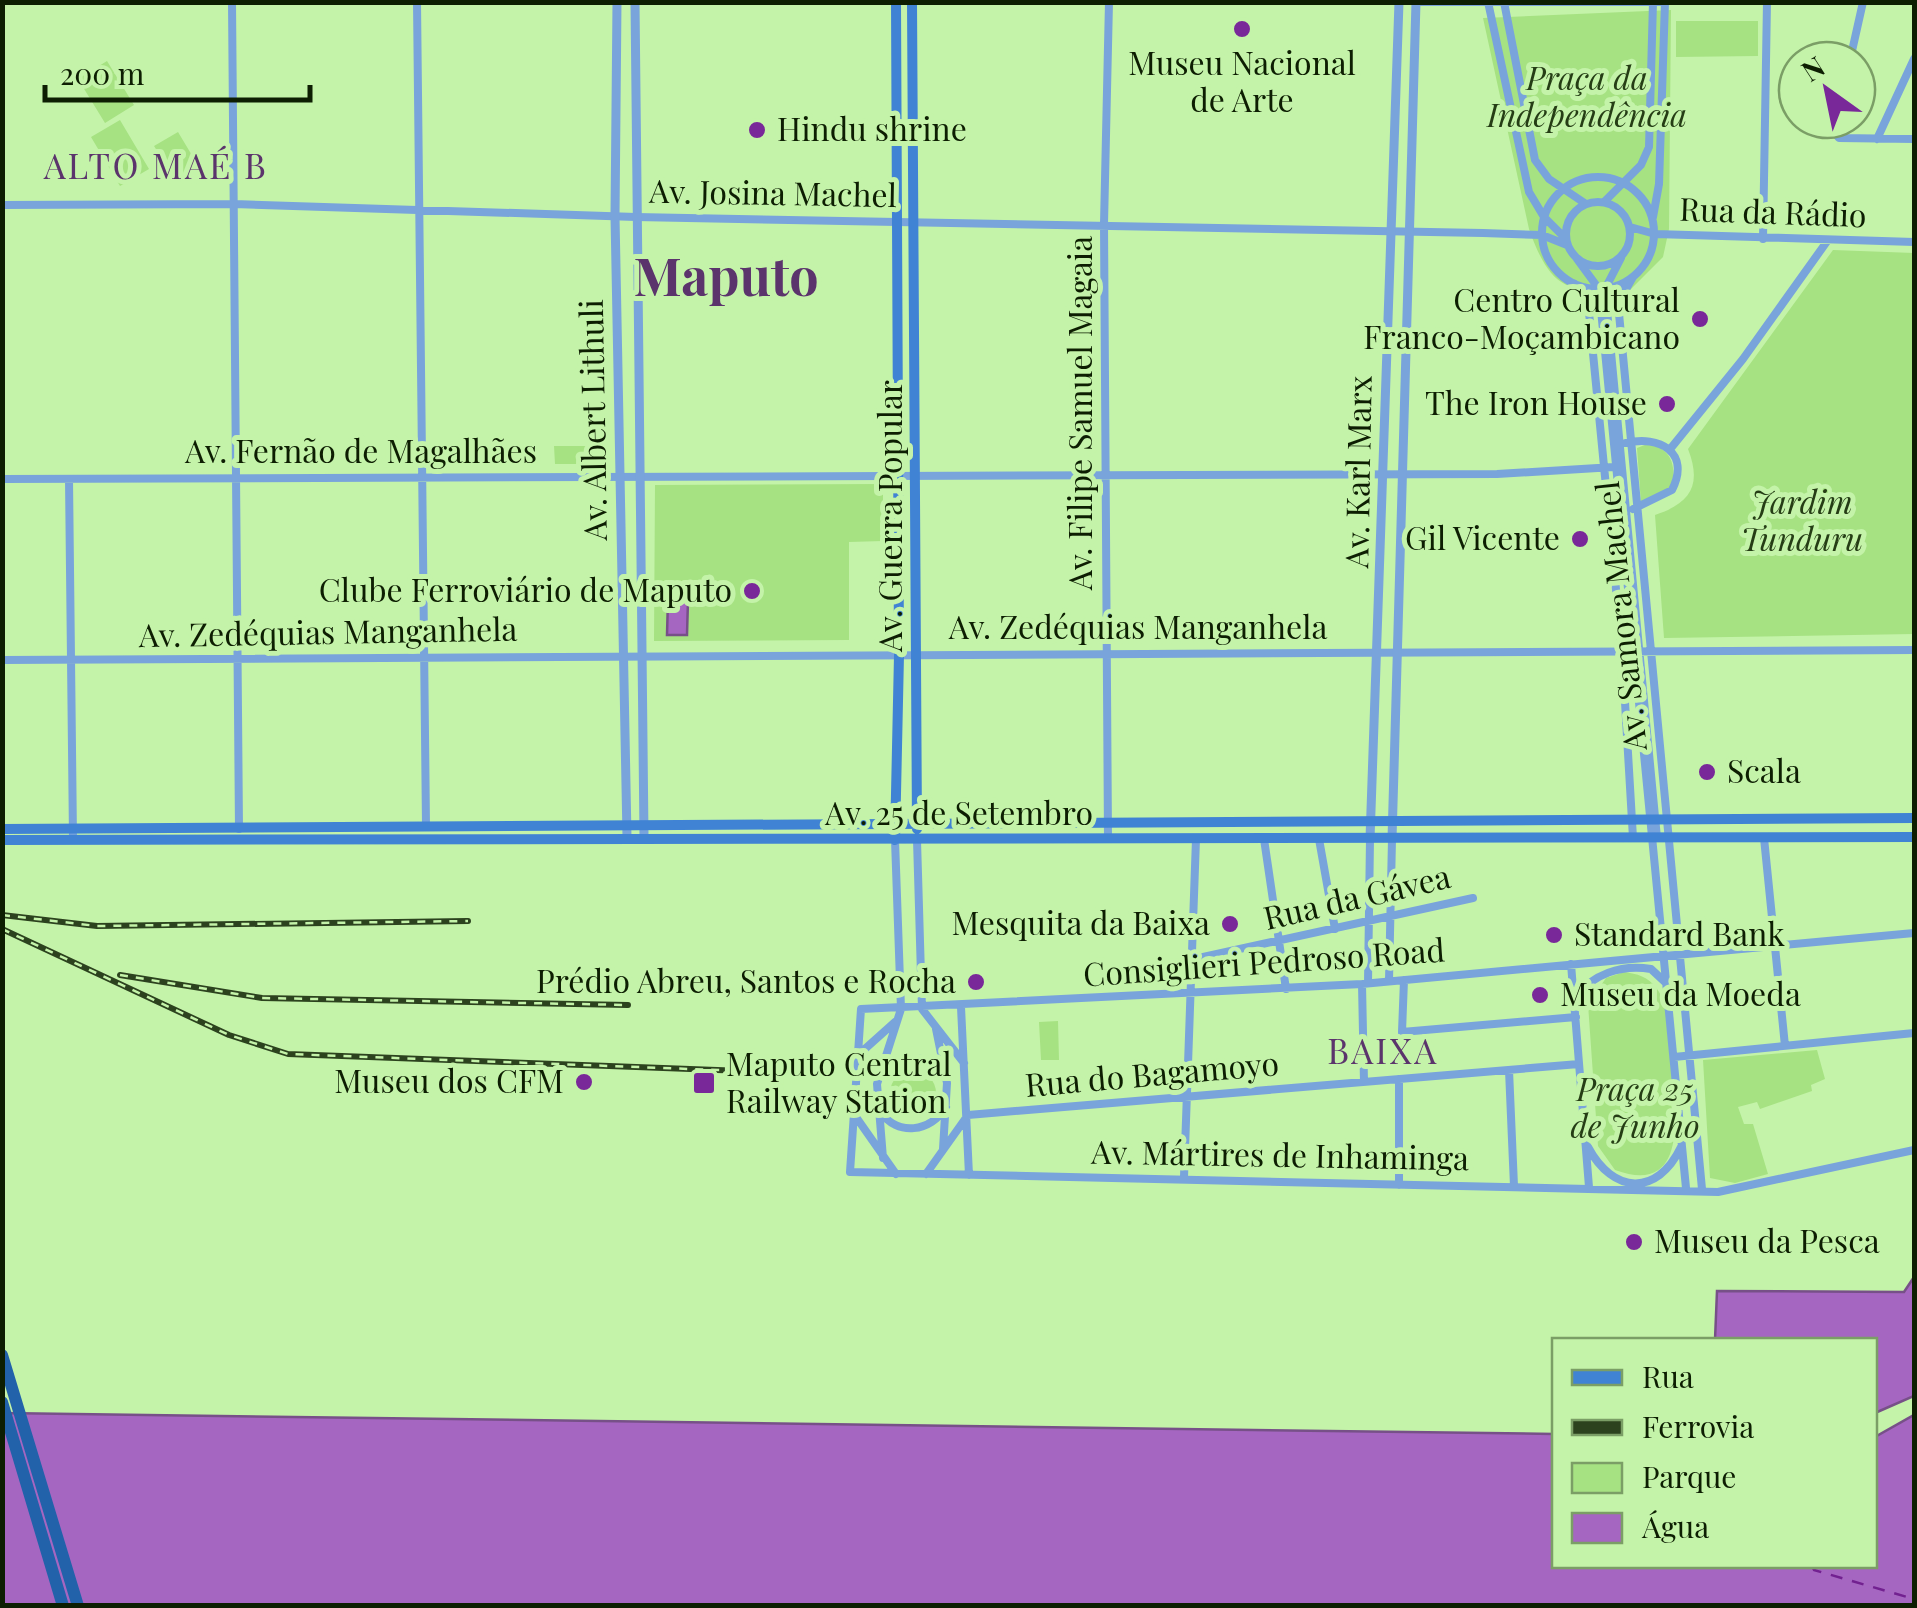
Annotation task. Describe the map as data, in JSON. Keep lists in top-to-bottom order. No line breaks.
{"streets":{"main road":["Av. Guerra Popular","Av. 25 de Setembro"],"street":["Av. Josina Machel","Rua da Rádio","Av. Filipe Samuel Magaia","Av. Albert Lithuli","Av. Fernão de Magalhães","Av. Karl Marx","Av. Samora Machel","Av. Zedéquias Manganhela","Rua da Gávea","Consiglieri Pedroso Road","Rua do Bagamoyo","Av. Mártires de Inhaminga"]},"crossings":[["Av. Josina Machel","Rua da Rádio"],["Av. Josina Machel","Av. Filipe Samuel Magaia"],["Av. Josina Machel","Av. Albert Lithuli"],["Av. Josina Machel","Av. Karl Marx"],["Av. Josina Machel","Av. Guerra Popular"],["Av. Filipe Samuel Magaia","Av. Zedéquias Manganhela"],["Av. Filipe Samuel Magaia","Av. 25 de Setembro"],["Av. Albert Lithuli","Av. Fernão de Magalhães"],["Av. Albert Lithuli","Av. Zedéquias Manganhela"],["Av. Albert Lithuli","Av. 25 de Setembro"],["Av. Fernão de Magalhães","Av. Guerra Popular"],["Av. Karl Marx","Av. Zedéquias Manganhela"],["Av. Karl Marx","Av. 25 de Setembro"],["Av. Guerra Popular","Av. Zedéquias Manganhela"],["Av. Guerra Popular","Av. 25 de Setembro"],["Av. Guerra Popular","Consiglieri Pedroso Road"],["Av. Samora Machel","Av. Zedéquias Manganhela"],["Av. Samora Machel","Av. 25 de Setembro"]],"districts":["ALTO MAÉ B","Maputo","BAIXA"],"parks":["Praça da Independência","Jardim Tunduru","Praça 25 de Junho"],"places":{"other":["Museu Nacional de Arte","Hindu shrine","Centro Cultural Franco-Moçambicano","The Iron House","Gil Vicente","Clube Ferroviário de Maputo","Scala","Mesquita da Baixa","Standard Bank","Prédio Abreu, Santos e Rocha","Museu da Moeda","Museu dos CFM","Museu da Pesca"],"transit":["Maputo Central Railway Station"]},"legend":["Rua","Ferrovia","Parque","Água"],"scale_bar":"200 m","north":"top left"}
